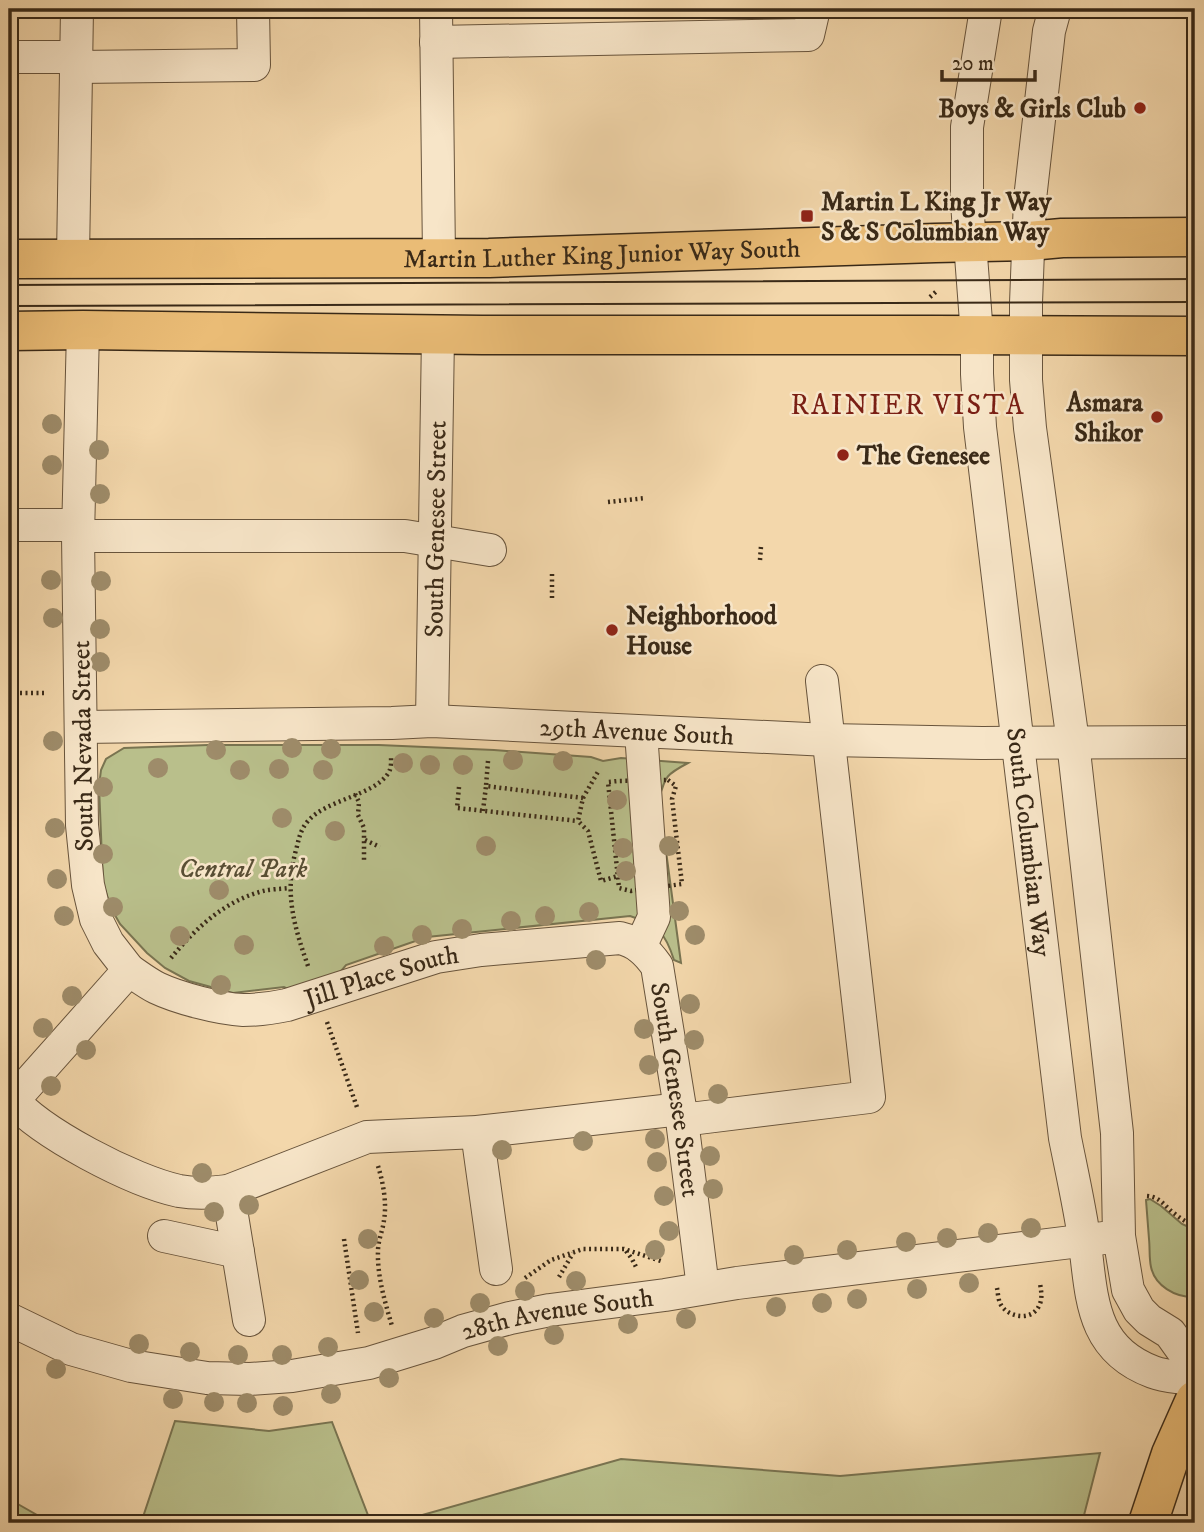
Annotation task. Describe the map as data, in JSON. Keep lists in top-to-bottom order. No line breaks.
{"streets":{"main road":["Martin Luther King Junior Way South"],"street":["South Genesee Street","29th Avenue South","South Nevada Street","South Columbian Way","Jill Place South","28th Avenue South"]},"crossings":[["Martin Luther King Junior Way South","South Columbian Way"],["South Genesee Street","29th Avenue South"],["South Genesee Street","Jill Place South"],["South Genesee Street","28th Avenue South"],["29th Avenue South","South Nevada Street"],["29th Avenue South","South Columbian Way"],["South Nevada Street","Jill Place South"],["South Columbian Way","28th Avenue South"]],"districts":["RAINIER VISTA"],"parks":["Central Park"],"places":{"other":["Boys & Girls Club","Asmara Shikor","The Genesee","Neighborhood House"],"transit":["Martin L King Jr Way S & S Columbian Way"]},"scale_bar":"20 m"}
